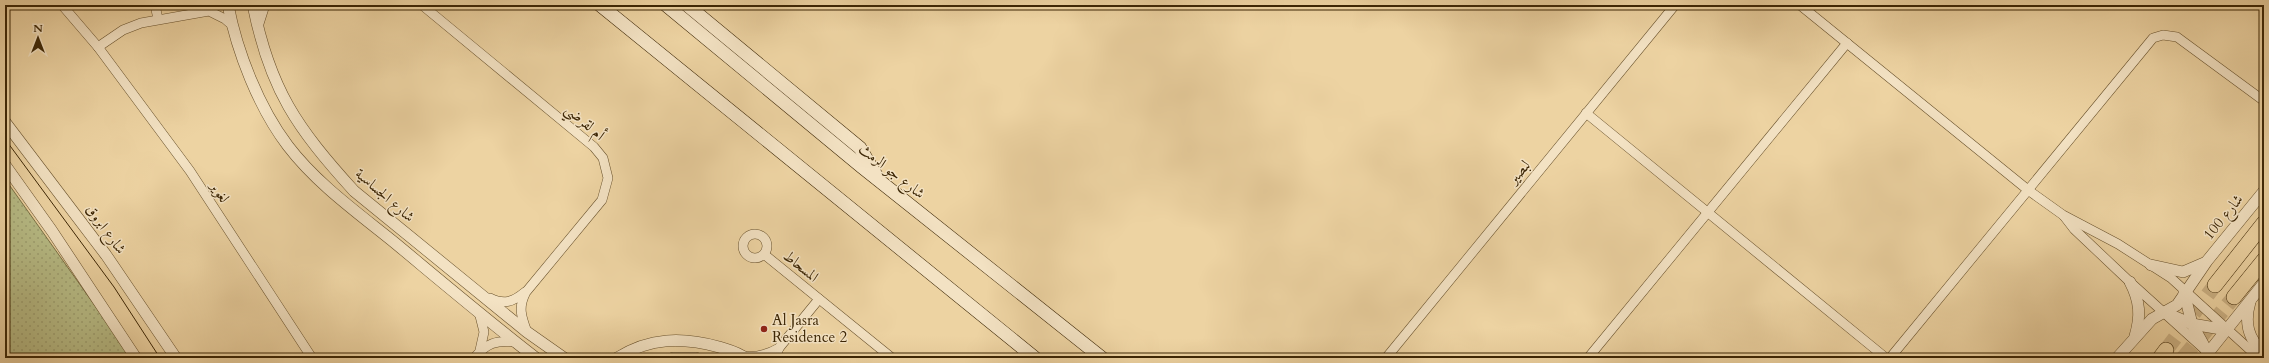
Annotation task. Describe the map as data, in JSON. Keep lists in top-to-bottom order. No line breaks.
{"streets":{"main road":["شارع جو الرمث"],"street":["أم لقرضي","لبصير","لغوير","شارع الجساسية","شارع 100","شارع ابروق","المسحاط"]},"crossings":[["أم لقرضي","شارع الجساسية"]],"places":["Al Jasra Residence 2"],"north":"top"}
